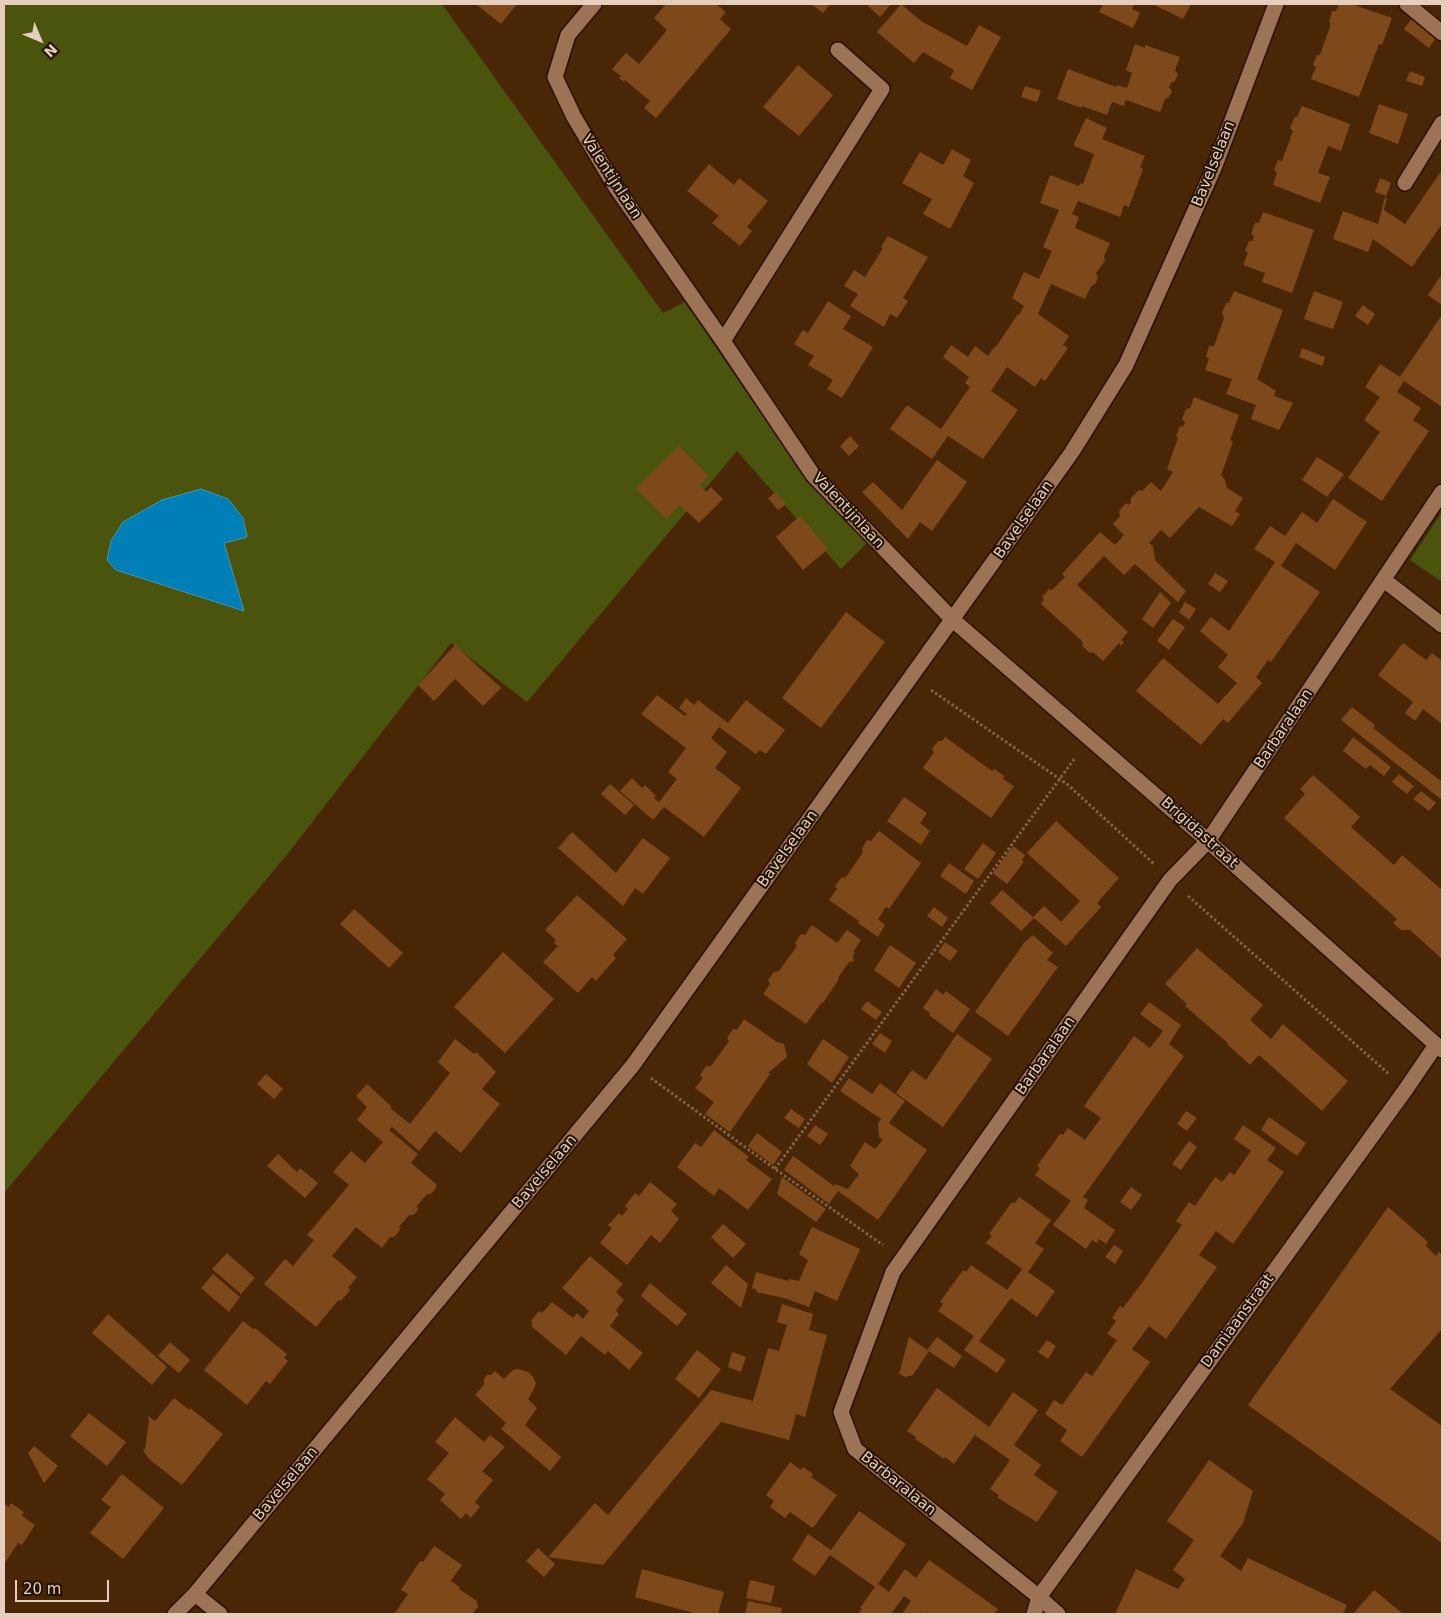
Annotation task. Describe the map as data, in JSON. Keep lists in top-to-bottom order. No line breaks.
{"streets":{"street":["Bavelselaan","Valentijnlaan","Barbaralaan","Brigidastraat","Damiaanstraat"]},"crossings":[["Bavelselaan","Valentijnlaan"],["Bavelselaan","Brigidastraat"],["Valentijnlaan","Brigidastraat"],["Barbaralaan","Brigidastraat"],["Barbaralaan","Damiaanstraat"],["Brigidastraat","Damiaanstraat"]],"scale_bar":"20 m","north":"bottom right"}
